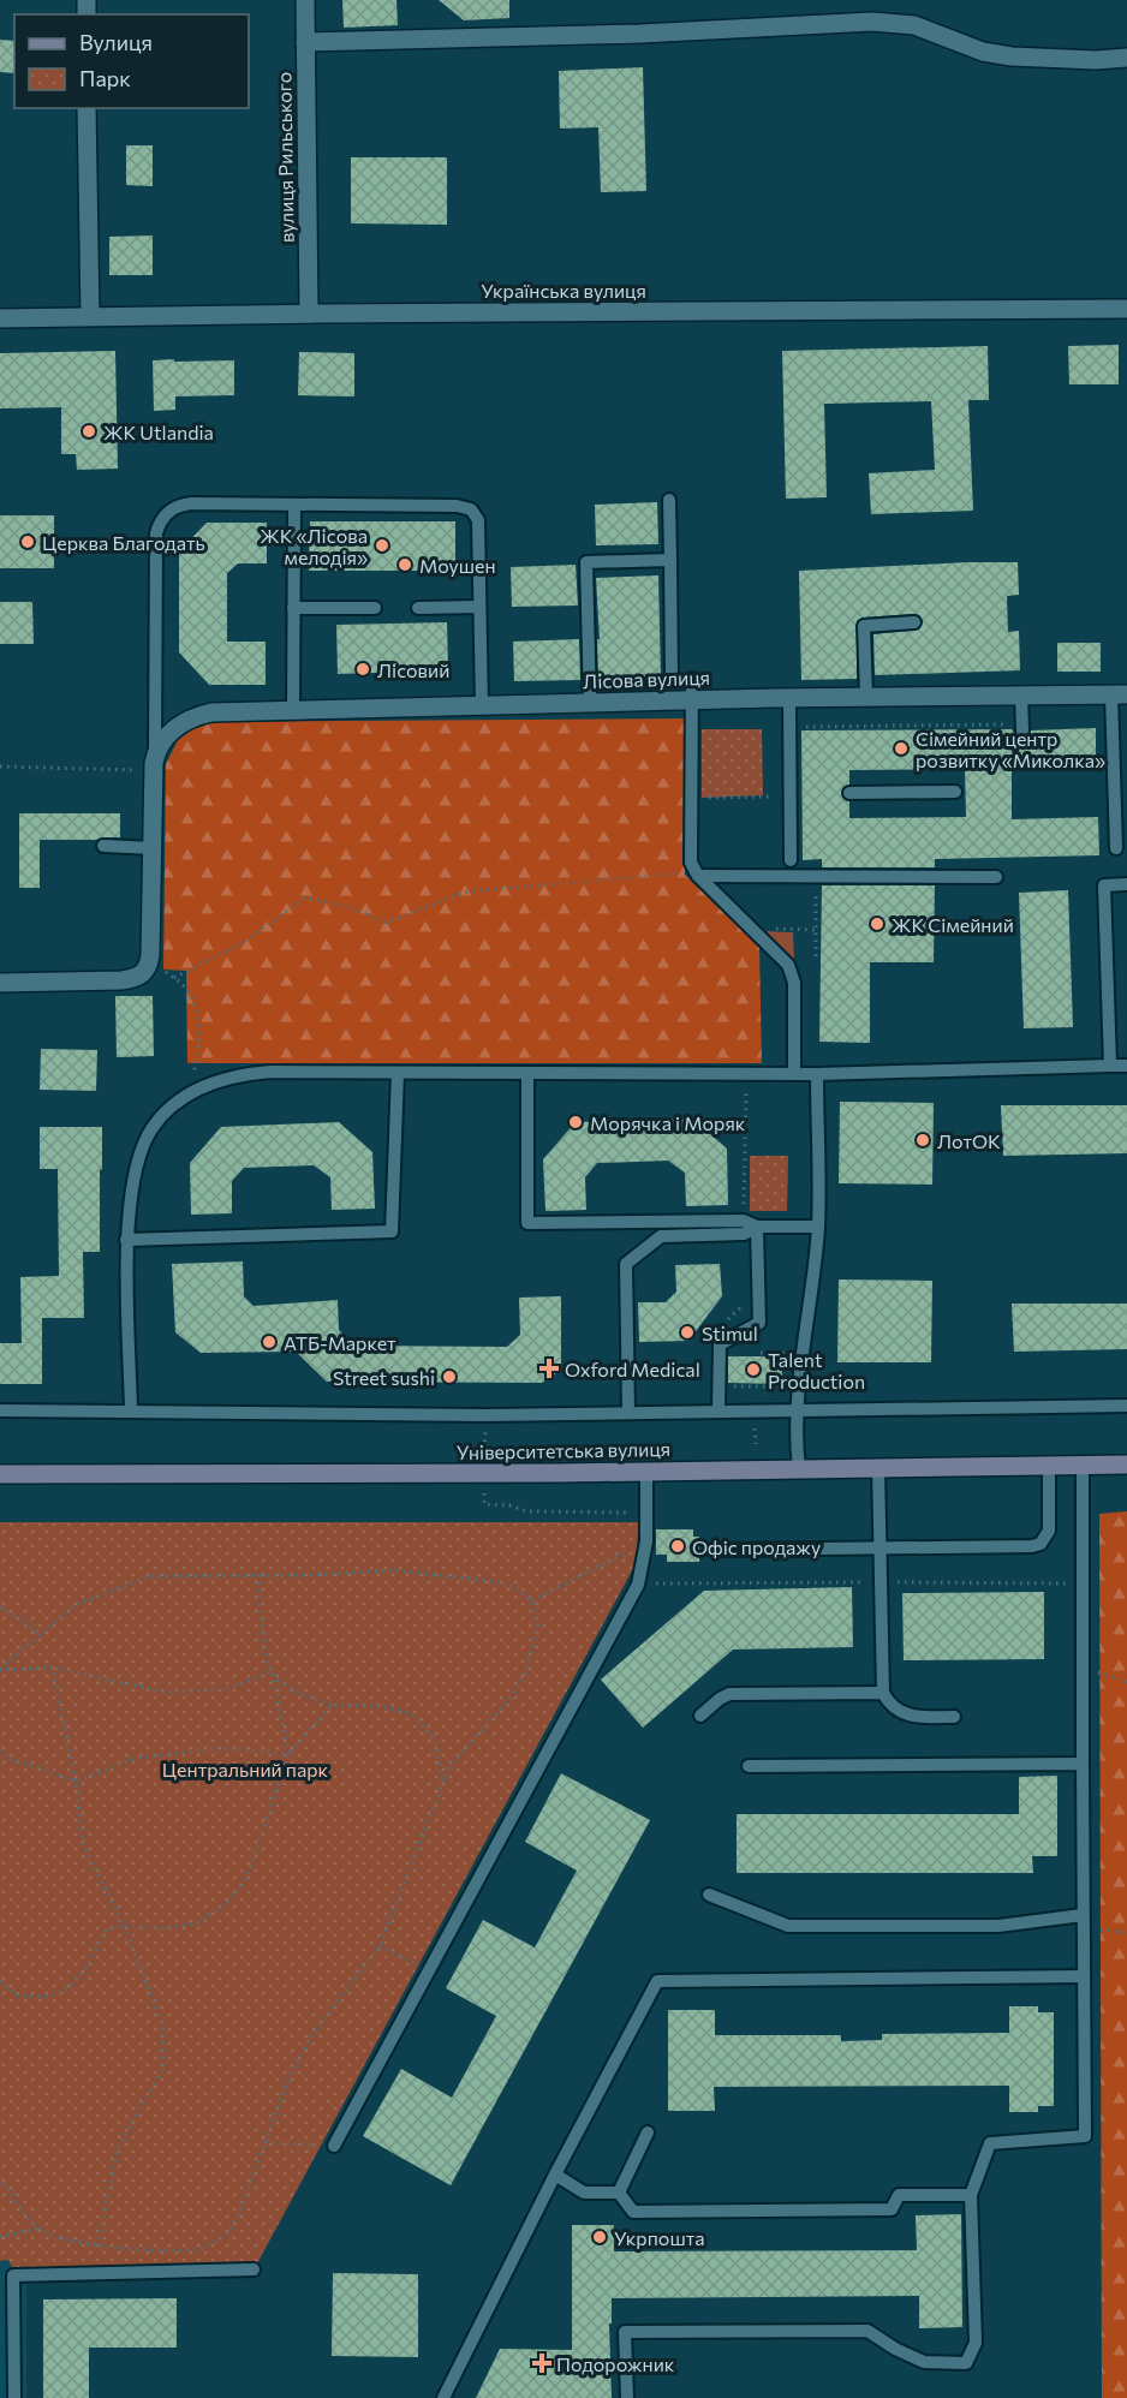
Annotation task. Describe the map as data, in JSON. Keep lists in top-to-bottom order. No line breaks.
{"streets":{"main road":["Університетська вулиця"],"street":["вулиця Рильського","Українська вулиця","Лісова вулиця"]},"crossings":[["вулиця Рильського","Українська вулиця"]],"parks":["Центральний парк"],"places":{"other":["ЖК Utlandia","Церква Благодать","ЖК «Лісова мелодія»","Моушен","Лісовий","Сімейний центр розвитку «Миколка»","ЖК Сімейний","Морячка і Моряк","ЛотОК","Stimul","АТБ-Маркет","Talent Production","Street sushi","Офіс продажу","Укрпошта"],"health":["Oxford Medical","Подорожник"]},"legend":["Вулиця","Парк"]}
